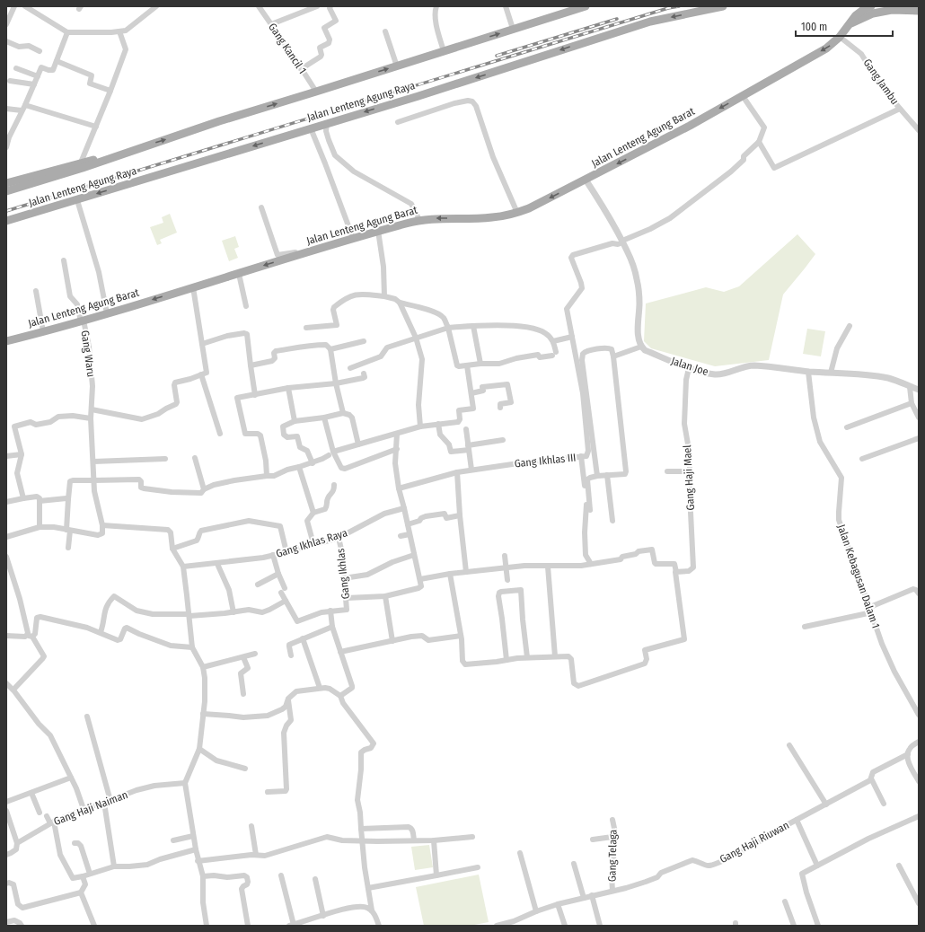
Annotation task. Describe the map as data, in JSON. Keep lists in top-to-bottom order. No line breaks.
{"streets":{"main road":["Jalan Lenteng Agung Raya","Jalan Lenteng Agung Barat"],"street":["Gang Kancil 1","Gang Jambu","Gang Waru","Jalan Joe","Gang Ikhlas III","Gang Haji Mael","Gang Ikhlas Raya","Gang Ikhlas","Jalan Kebagusan Dalam 1","Gang Haji Naiman","Gang Haji Riuwan","Gang Telaga"]},"crossings":[["Gang Kancil 1","Jalan Lenteng Agung Raya"],["Gang Jambu","Jalan Lenteng Agung Barat"],["Jalan Lenteng Agung Barat","Gang Waru"],["Jalan Joe","Gang Haji Mael"],["Jalan Joe","Jalan Kebagusan Dalam 1"],["Gang Ikhlas Raya","Gang Ikhlas"],["Gang Haji Riuwan","Gang Telaga"]],"one_way":["Jalan Lenteng Agung Barat"],"scale_bar":"100 m"}
